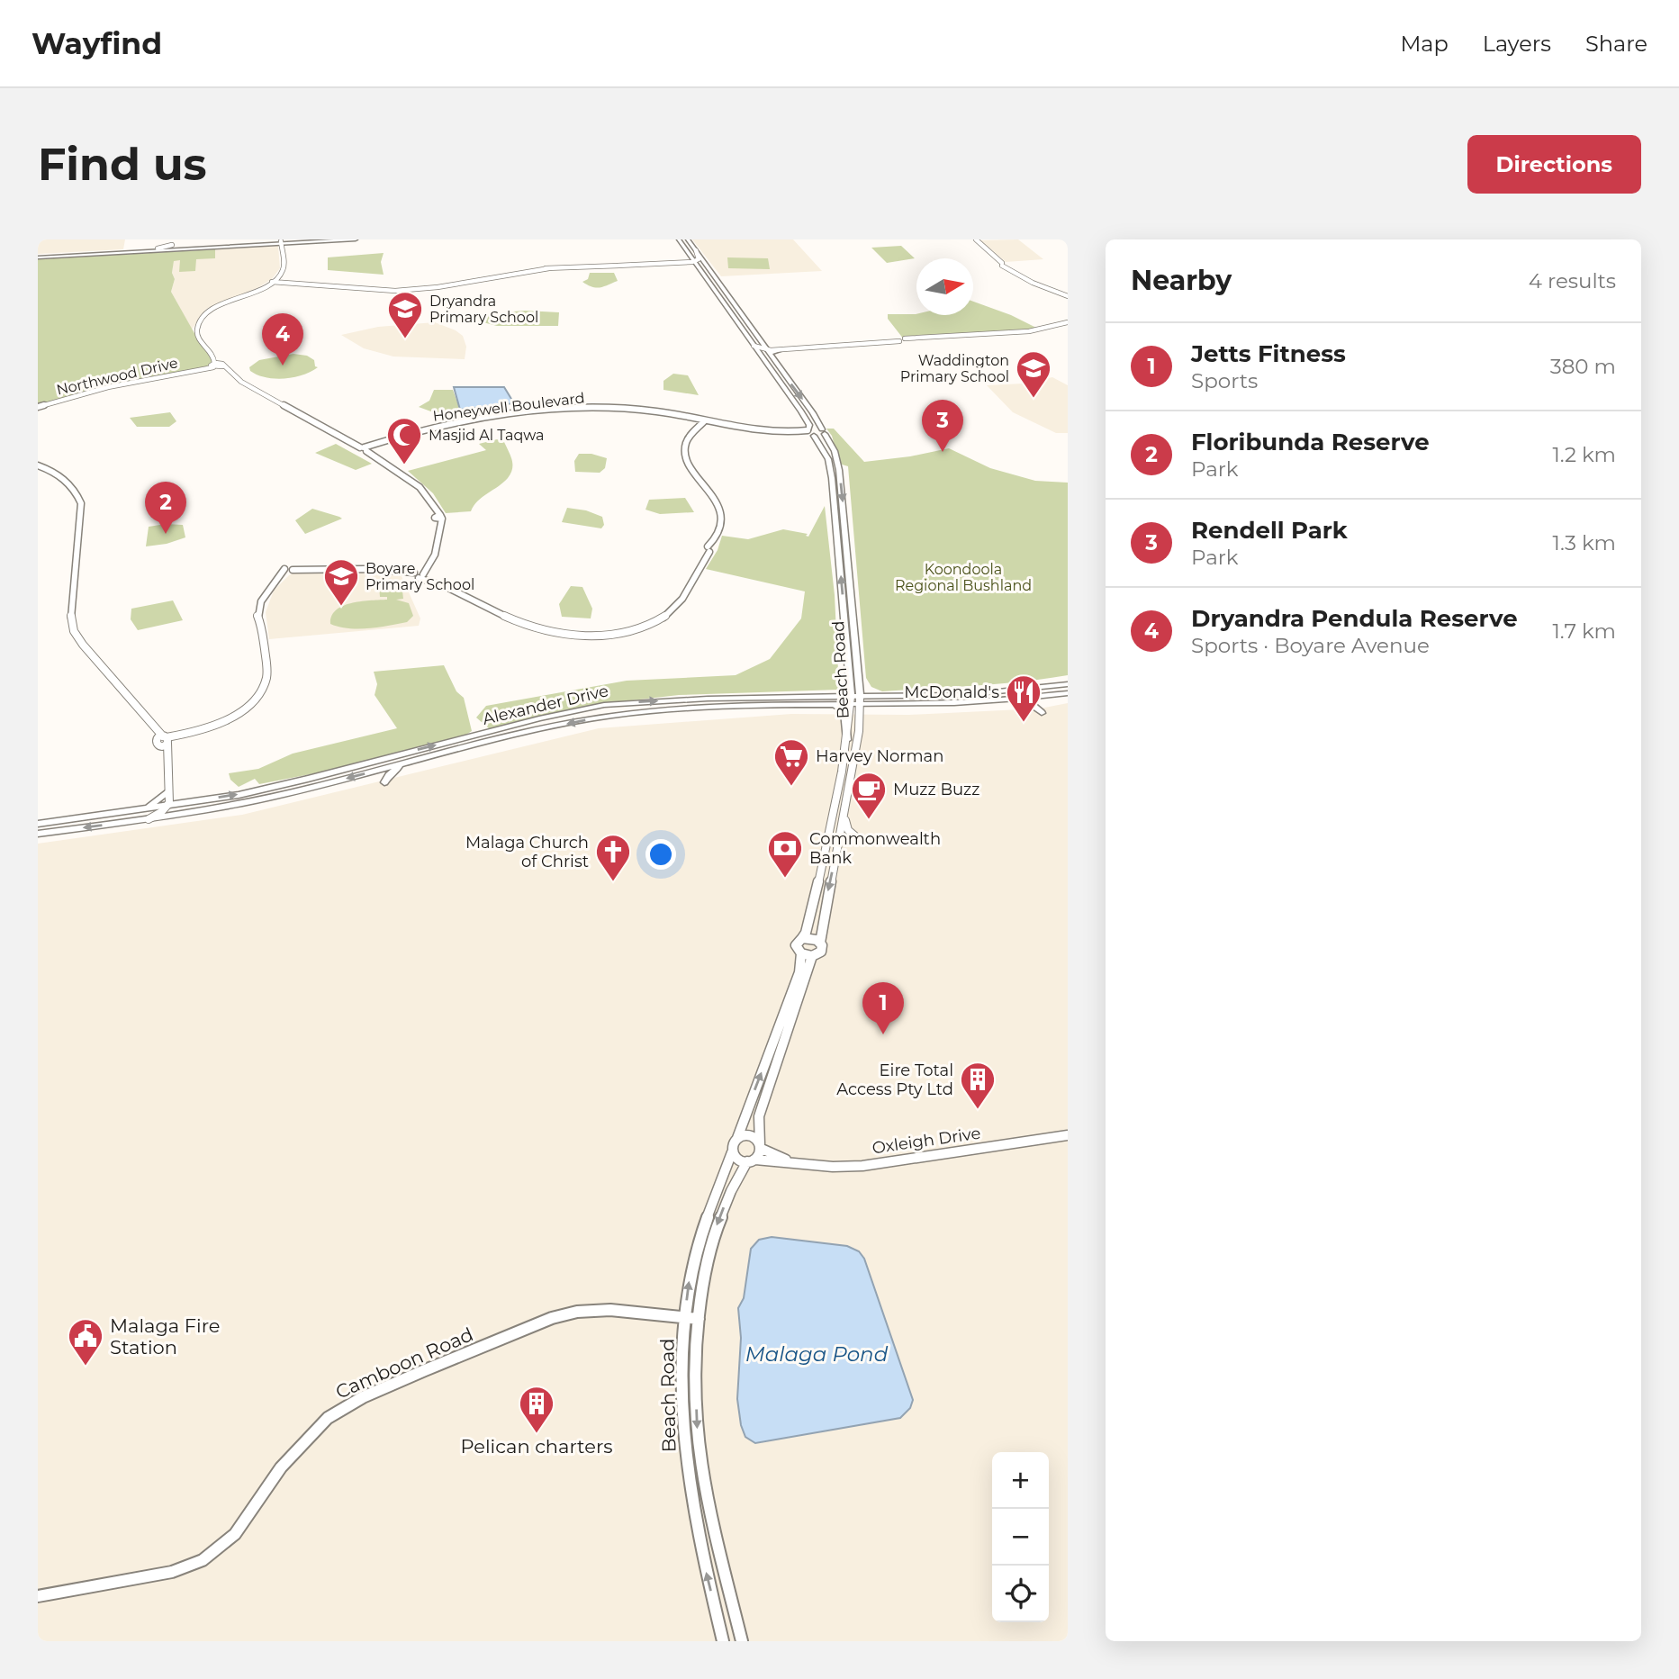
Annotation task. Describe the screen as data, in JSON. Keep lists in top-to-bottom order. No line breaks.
{"streets":{"main road":["Beach Road","Alexander Drive"],"street":["Northwood Drive","Honeywell Boulevard","Oxleigh Drive","Camboon Road"]},"crossings":[["Honeywell Boulevard","Beach Road"],["Beach Road","Alexander Drive"],["Beach Road","Oxleigh Drive"],["Beach Road","Camboon Road"]],"water":["Malaga Pond"],"parks":["Koondoola Regional Bushland"],"places":{"school or university":["Dryandra Primary School","Waddington Primary School","Boyare Primary School"],"mosque":["Masjid Al Taqwa"],"restaurant":["McDonald's"],"supermarket":["Harvey Norman"],"cafe":["Muzz Buzz"],"bank":["Commonwealth Bank"],"church":["Malaga Church of Christ"],"building":["Eire Total Access Pty Ltd","Pelican charters"],"public building":["Malaga Fire Station"]},"north":"right","page":{"header":"Wayfind","nav":["Map","Layers","Share"],"buttons":"Directions","title":"Find us","heading":["Nearby","4 results"],"pins":["4","3","2","1"],"list":[{"mark":"1","name":"Jetts Fitness","note":"Sports","value":"380 m"},{"mark":"2","name":"Floribunda Reserve","note":"Park","value":"1.2 km"},{"mark":"3","name":"Rendell Park","note":"Park","value":"1.3 km"},{"mark":"4","name":"Dryandra Pendula Reserve","note":"Sports · Boyare Avenue","value":"1.7 km"}],"map_buttons":["+","−"]}}
